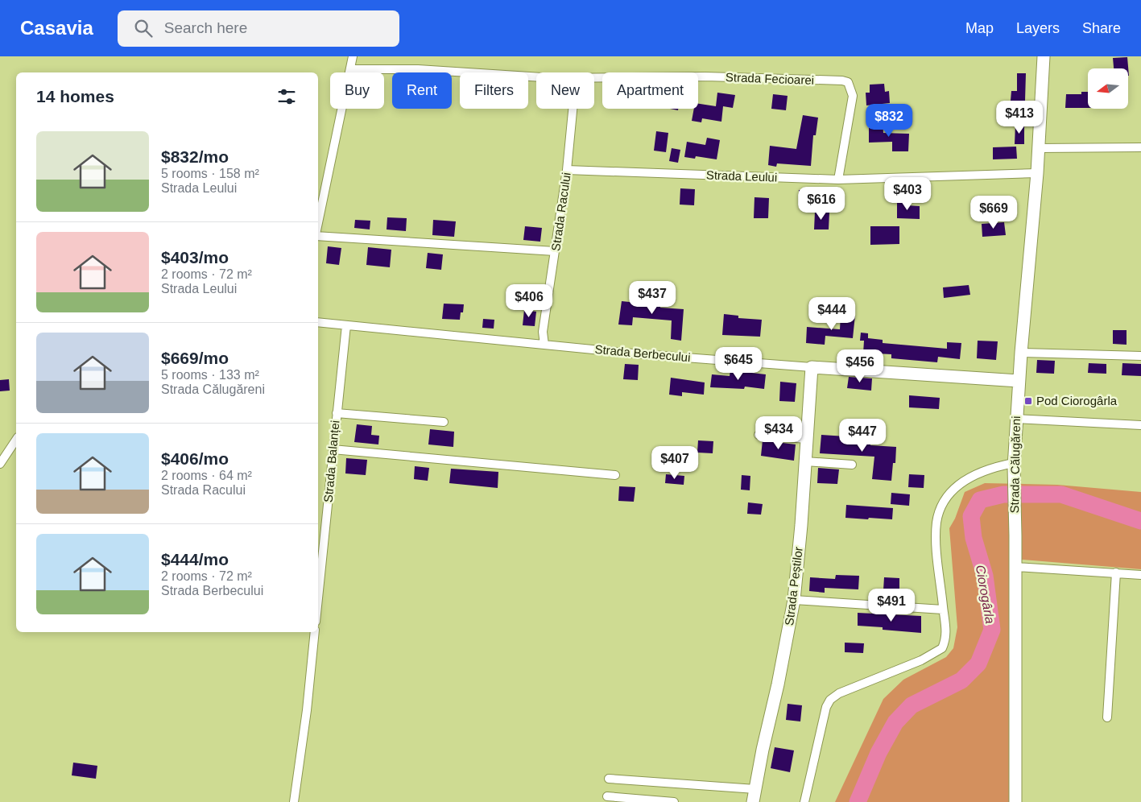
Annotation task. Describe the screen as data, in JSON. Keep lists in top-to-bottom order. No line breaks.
{"streets":{"street":["Strada Fecioarei","Strada Leului","Strada Racului","Strada Berbecului","Strada Balanței","Strada Călugăreni","Strada Peștilor"]},"crossings":[["Strada Fecioarei","Strada Leului"],["Strada Leului","Strada Racului"],["Strada Leului","Strada Călugăreni"],["Strada Racului","Strada Berbecului"],["Strada Berbecului","Strada Balanței"],["Strada Berbecului","Strada Călugăreni"],["Strada Berbecului","Strada Peștilor"]],"water":["Ciorogârla"],"places":{"transit":["Pod Ciorogârla"]},"north":"left","page":{"header":"Casavia","search":"Search here","nav":["Map","Layers","Share"],"chip":["Buy","Rent","Filters","New","Apartment"],"heading":"14 homes","price":["$413","$832","$403","$616","$669","$437","$406","$444","$645","$456","$434","$447","$407","$491"],"list":[{"name":"$832/mo","note":"5 rooms · 158 m² · Strada Leului"},{"name":"$403/mo","note":"2 rooms · 72 m² · Strada Leului"},{"name":"$669/mo","note":"5 rooms · 133 m² · Strada Călugăreni"},{"name":"$406/mo","note":"2 rooms · 64 m² · Strada Racului"},{"name":"$444/mo","note":"2 rooms · 72 m² · Strada Berbecului"}]}}
